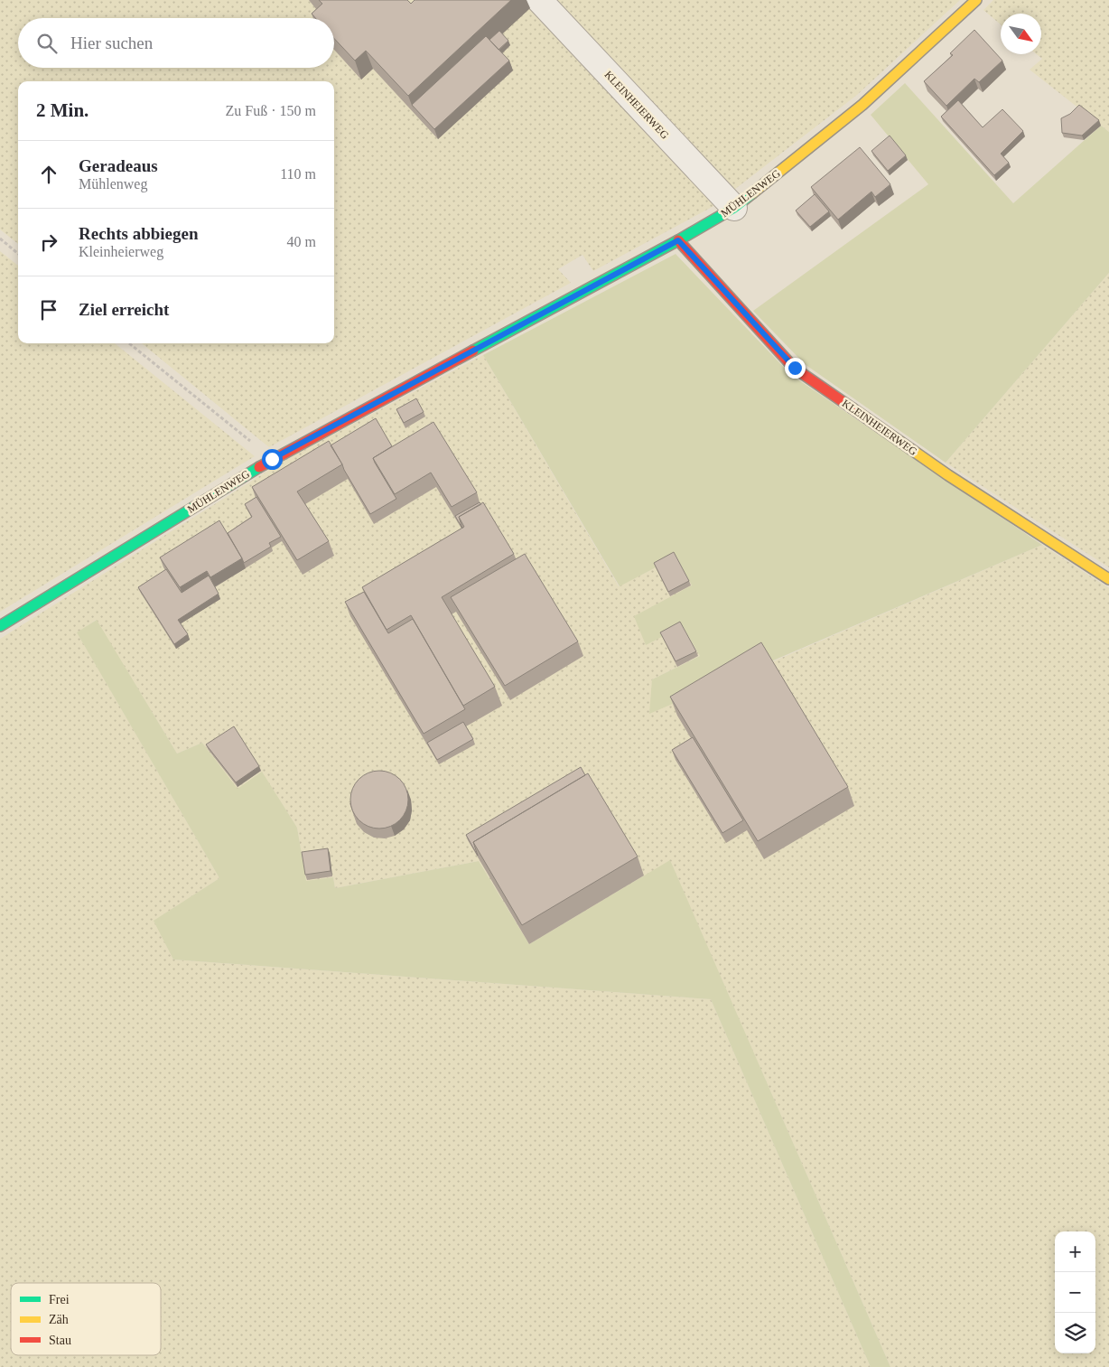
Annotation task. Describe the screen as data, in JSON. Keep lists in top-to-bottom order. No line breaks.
{"streets":{"street":["KLEINHEIERWEG","MÜHLENWEG"]},"crossings":[["KLEINHEIERWEG","MÜHLENWEG"]],"legend":["Frei","Zäh","Stau"],"north":"bottom right","page":{"search":"Hier suchen","heading":["2 Min.","Zu Fuß · 150 m"],"list":[["Geradeaus","Mühlenweg","110 m"],["Rechts abbiegen","Kleinheierweg","40 m"],"Ziel erreicht"],"map_buttons":["+","−"]}}
